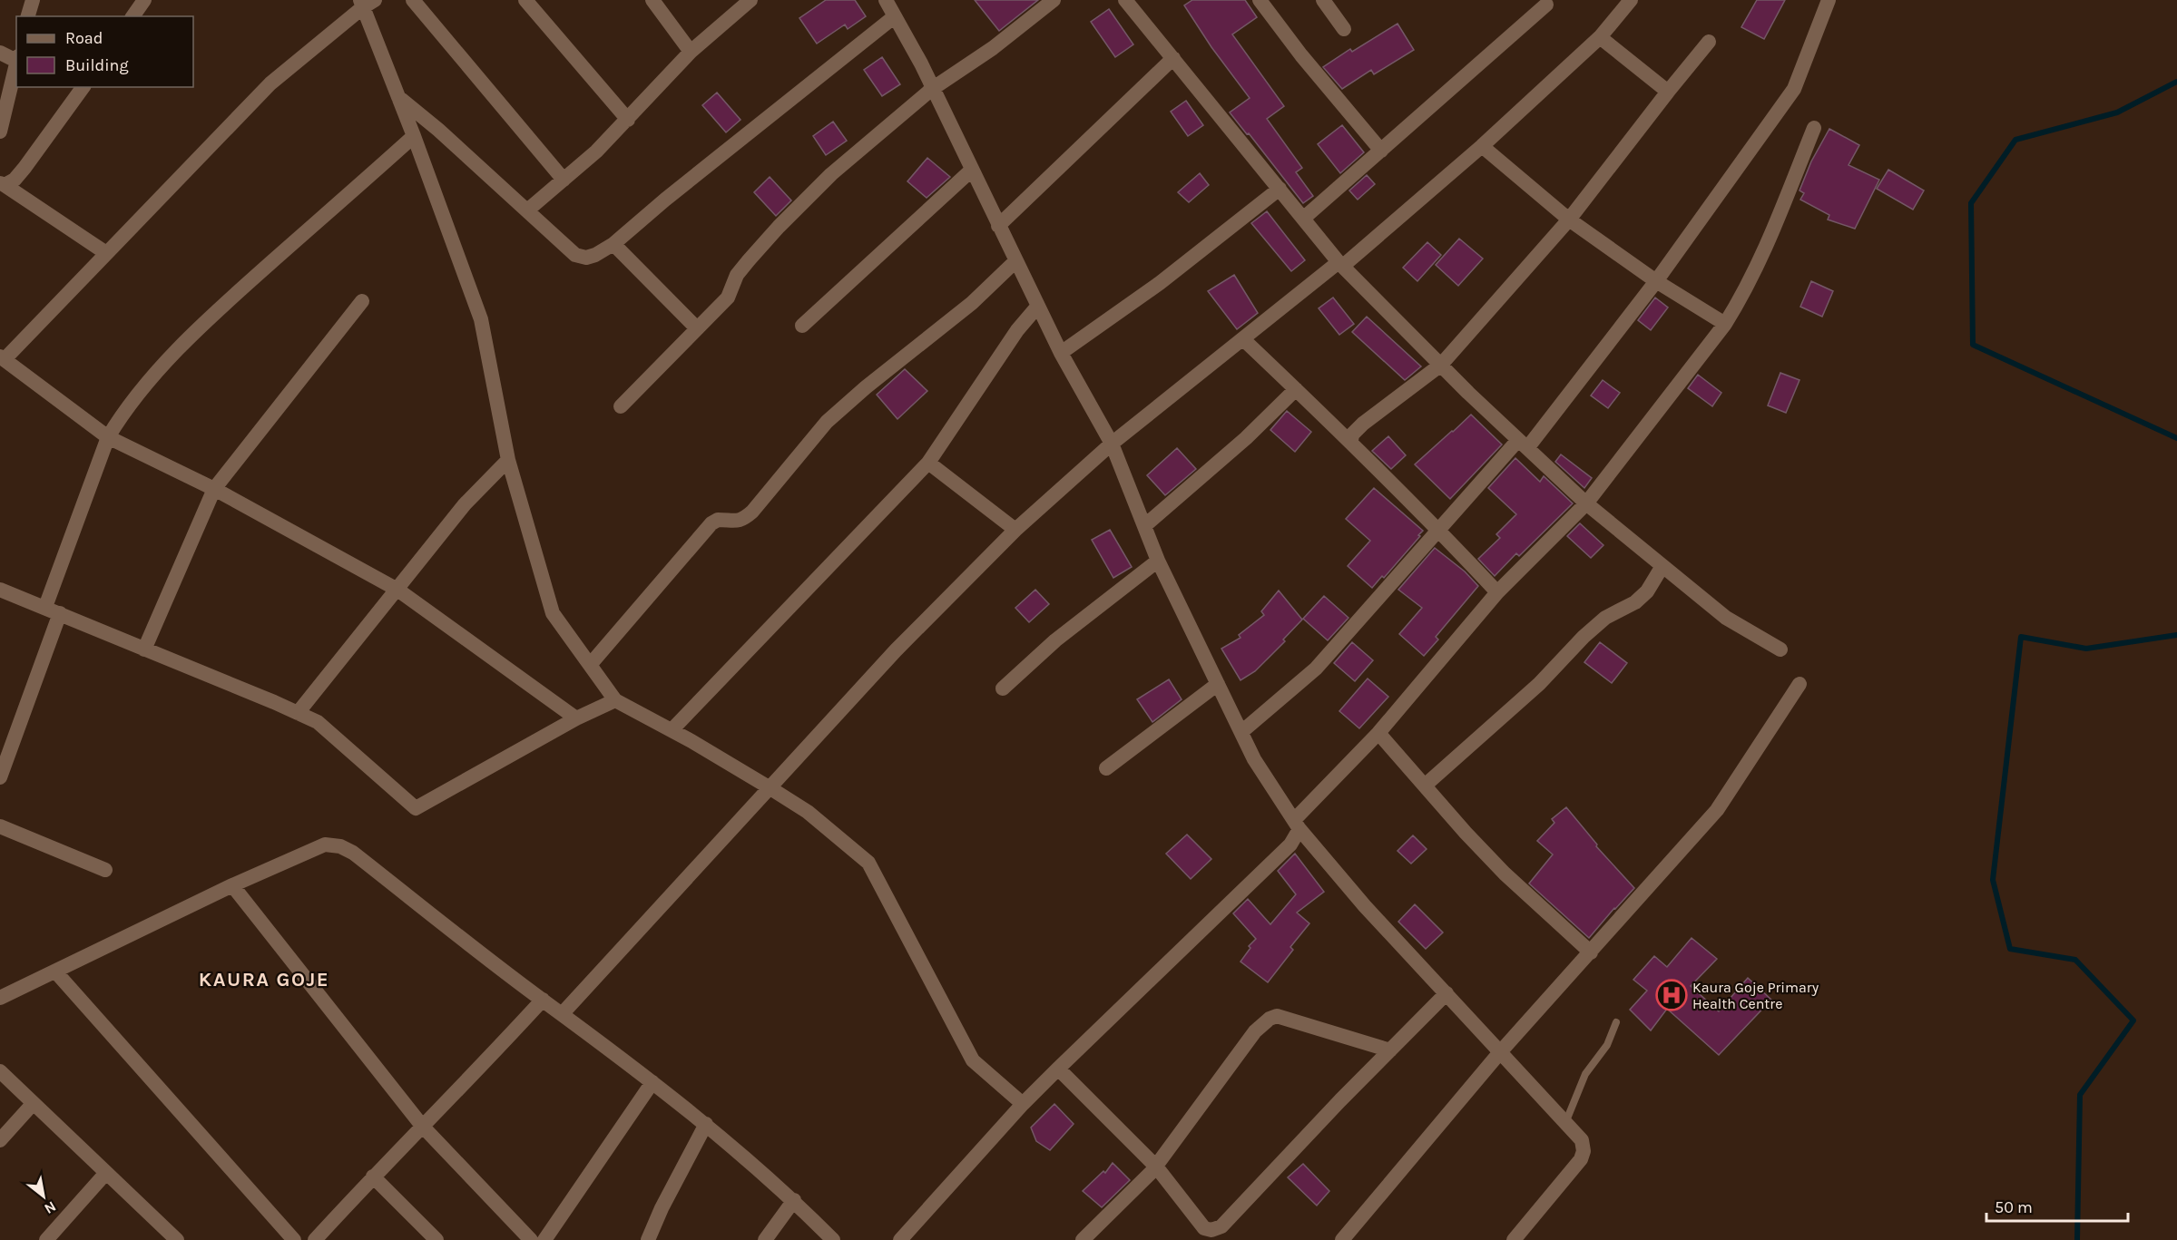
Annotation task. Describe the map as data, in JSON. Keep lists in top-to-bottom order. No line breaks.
{"districts":["KAURA GOJE"],"places":{"hospital":["Kaura Goje Primary Health Centre"]},"legend":["Road","Building"],"scale_bar":"50 m","north":"bottom right"}
